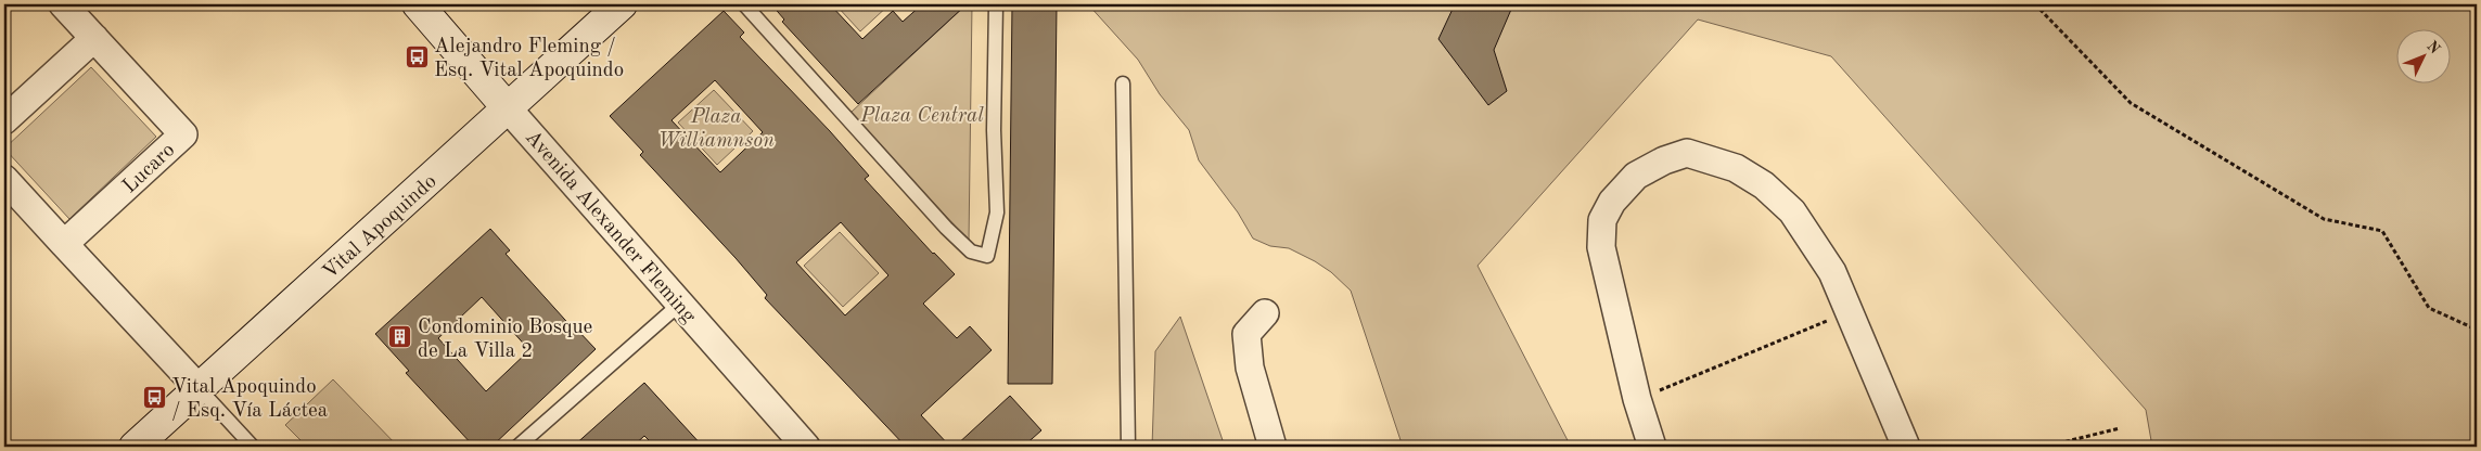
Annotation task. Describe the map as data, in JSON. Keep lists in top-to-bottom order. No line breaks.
{"streets":{"street":["Lucaro","Vital Apoquindo","Avenida Alexander Fleming"]},"crossings":[["Vital Apoquindo","Avenida Alexander Fleming"]],"parks":["Plaza Central","Plaza Williamnson"],"places":{"bus stop":["Alejandro Fleming / Esq. Vital Apoquindo","Vital Apoquindo / Esq. Vía Láctea"],"building":["Condominio Bosque de La Villa 2"]},"north":"top right"}
